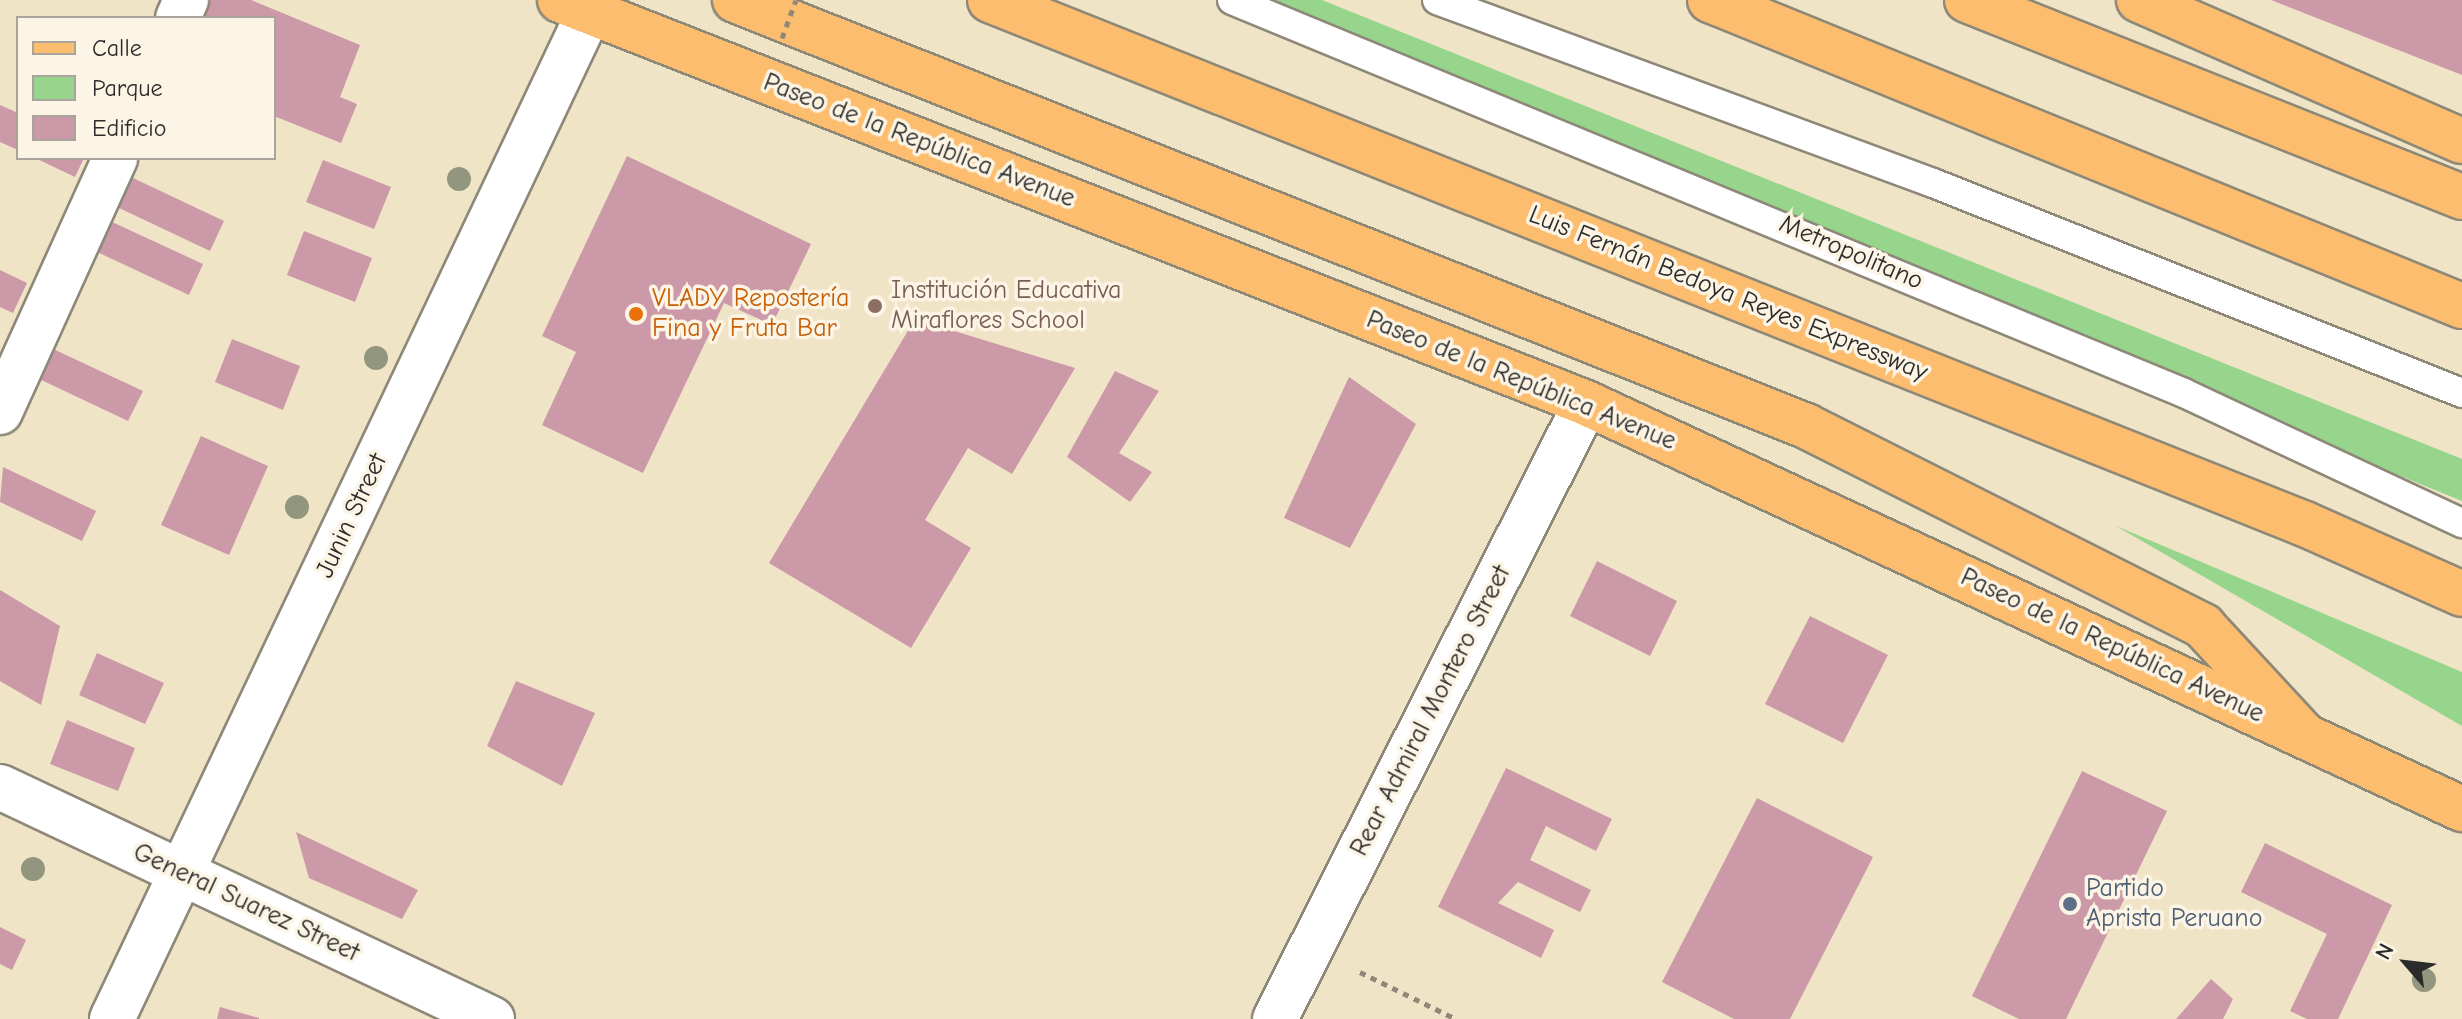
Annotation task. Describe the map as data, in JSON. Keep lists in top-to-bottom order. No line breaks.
{"streets":{"main road":["Paseo de la República Avenue","Luis Fernán Bedoya Reyes Expressway"],"street":["Junin Street","Rear Admiral Montero Street","General Suarez Street"],"lane":["Metropolitano"]},"crossings":[["Paseo de la República Avenue","Junin Street"],["Paseo de la República Avenue","Rear Admiral Montero Street"],["Junin Street","General Suarez Street"]],"places":["Institución Educativa Miraflores School","VLADY Repostería Fina y Fruta Bar","Partido Aprista Peruano"],"legend":["Calle","Parque","Edificio"],"north":"top left"}
